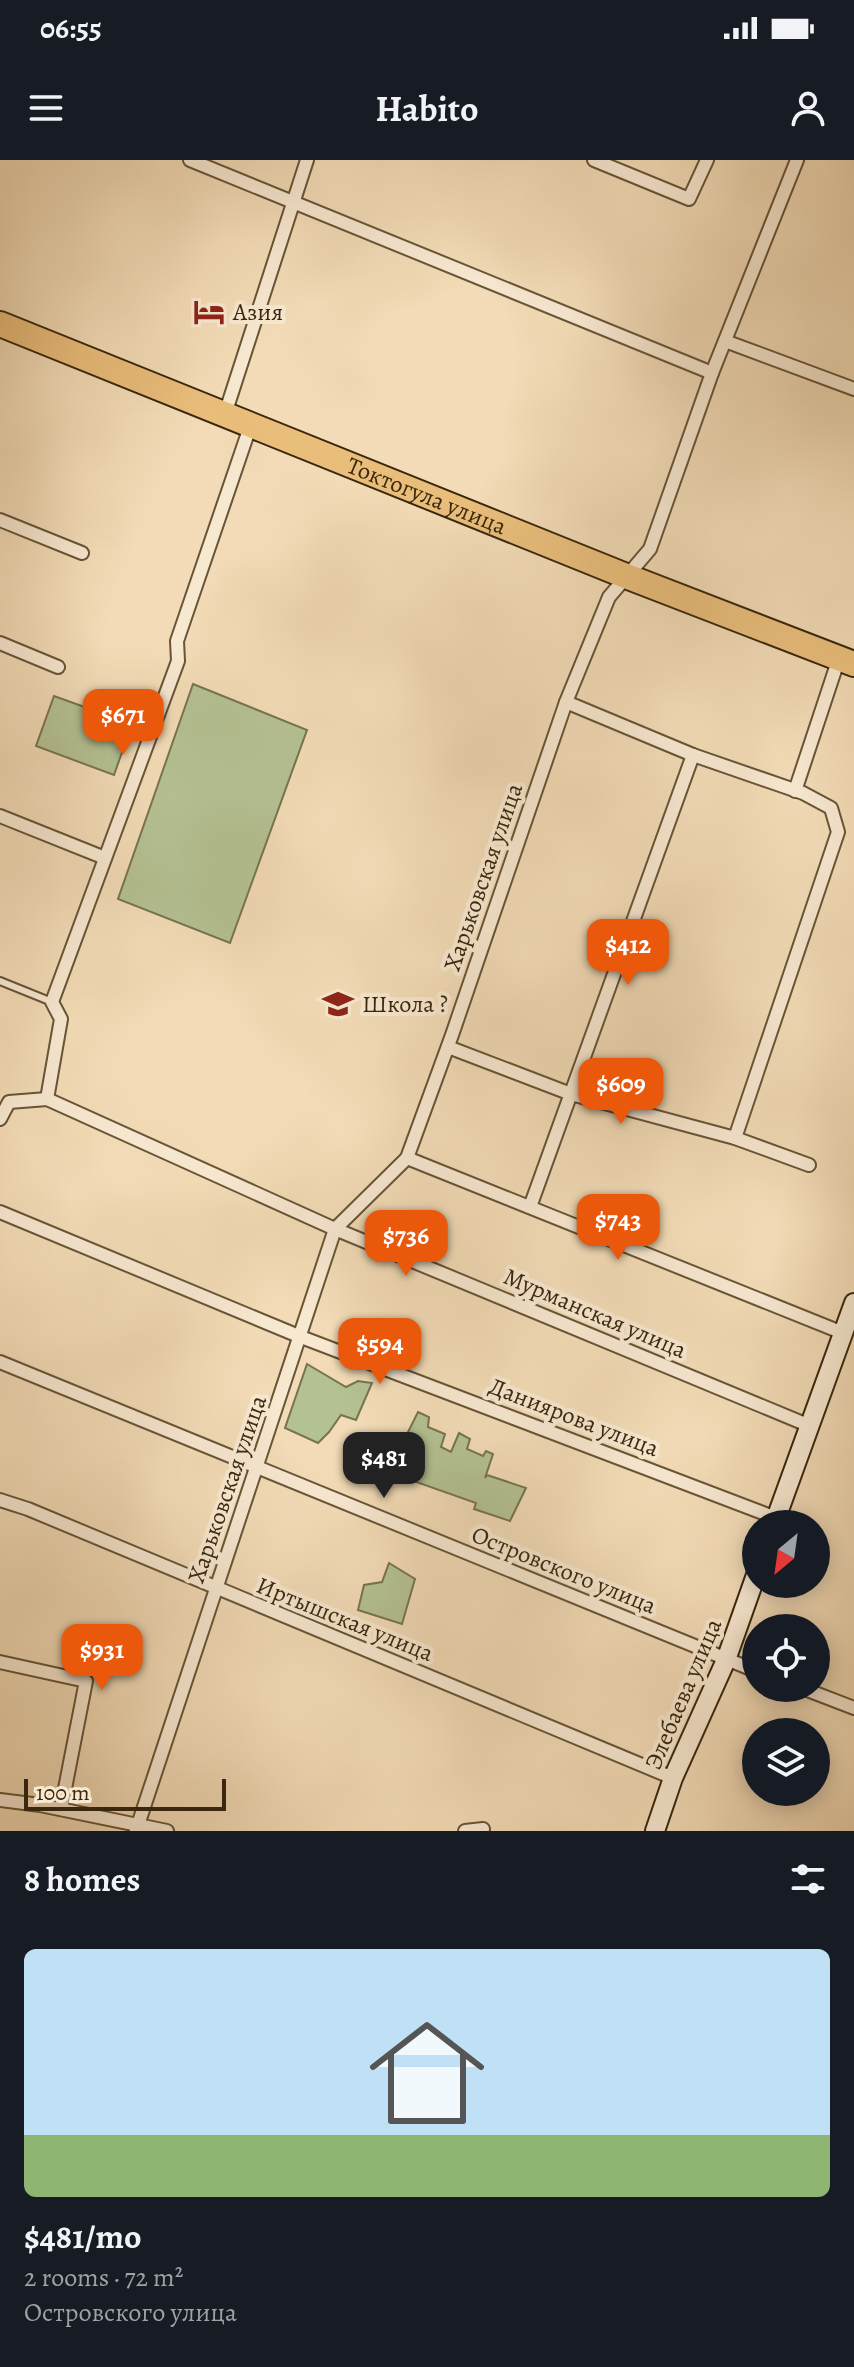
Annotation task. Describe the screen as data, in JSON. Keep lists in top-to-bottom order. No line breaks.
{"streets":{"highway":["Токтогула улица"],"main road":["Элебаева улица"],"street":["Харьковская улица","Мурманская улица","Даниярова улица","Островского улица","Иртышская улица"]},"crossings":[["Токтогула улица","Харьковская улица"],["Харьковская улица","Мурманская улица"],["Харьковская улица","Даниярова улица"],["Харьковская улица","Островского улица"],["Харьковская улица","Иртышская улица"],["Островского улица","Элебаева улица"],["Иртышская улица","Элебаева улица"]],"places":{"hotel":["Aзия"],"school or university":["Школа ?"]},"scale_bar":"100 m","north":"bottom left","page":{"status":"06:55","header":"Habito","price":["$671","$412","$609","$743","$736","$594","$481","$931"],"scale":"100 m","heading":"8 homes","list":[{"name":"$481/mo","note":"2 rooms · 72 m² · Островского улица"}]}}
